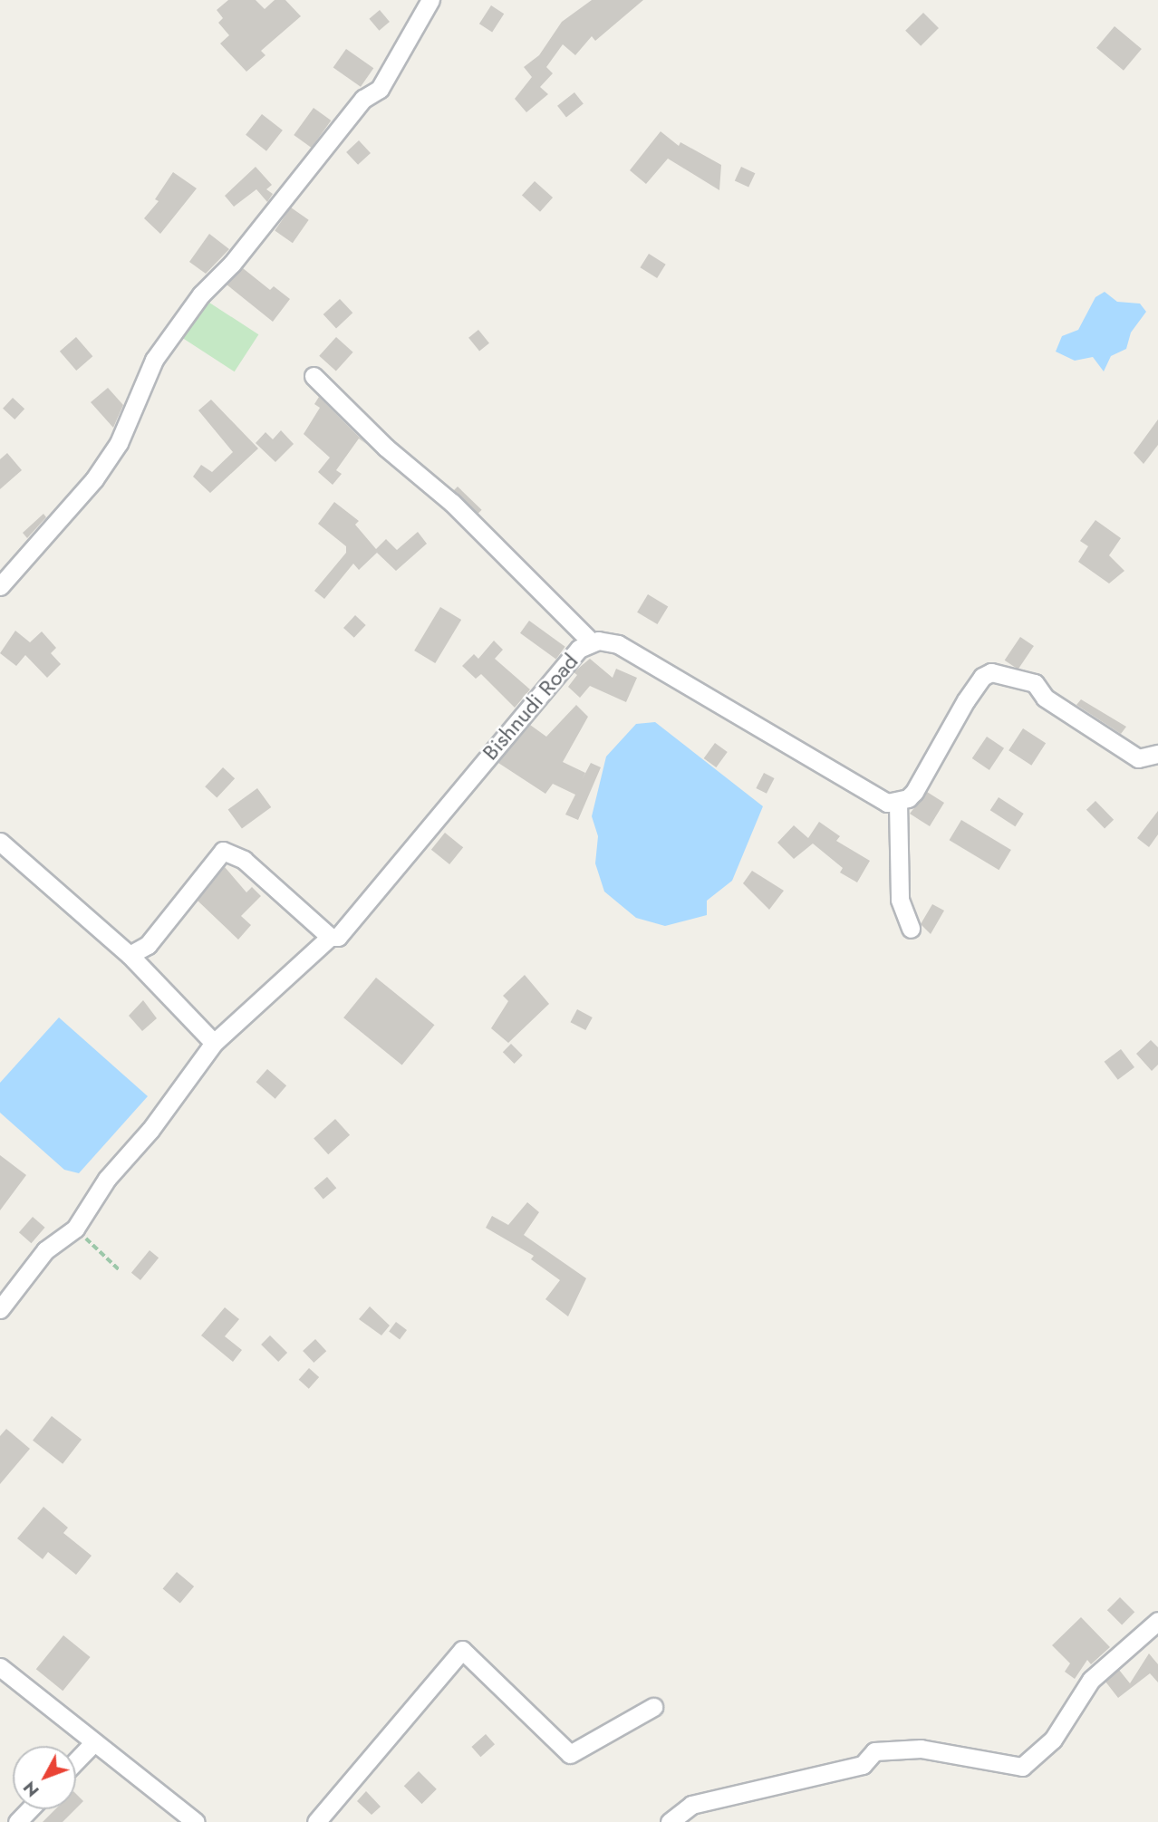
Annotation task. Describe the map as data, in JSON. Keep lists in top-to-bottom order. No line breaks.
{"streets":{"street":["Bishnudi Road"]},"north":"bottom left"}
